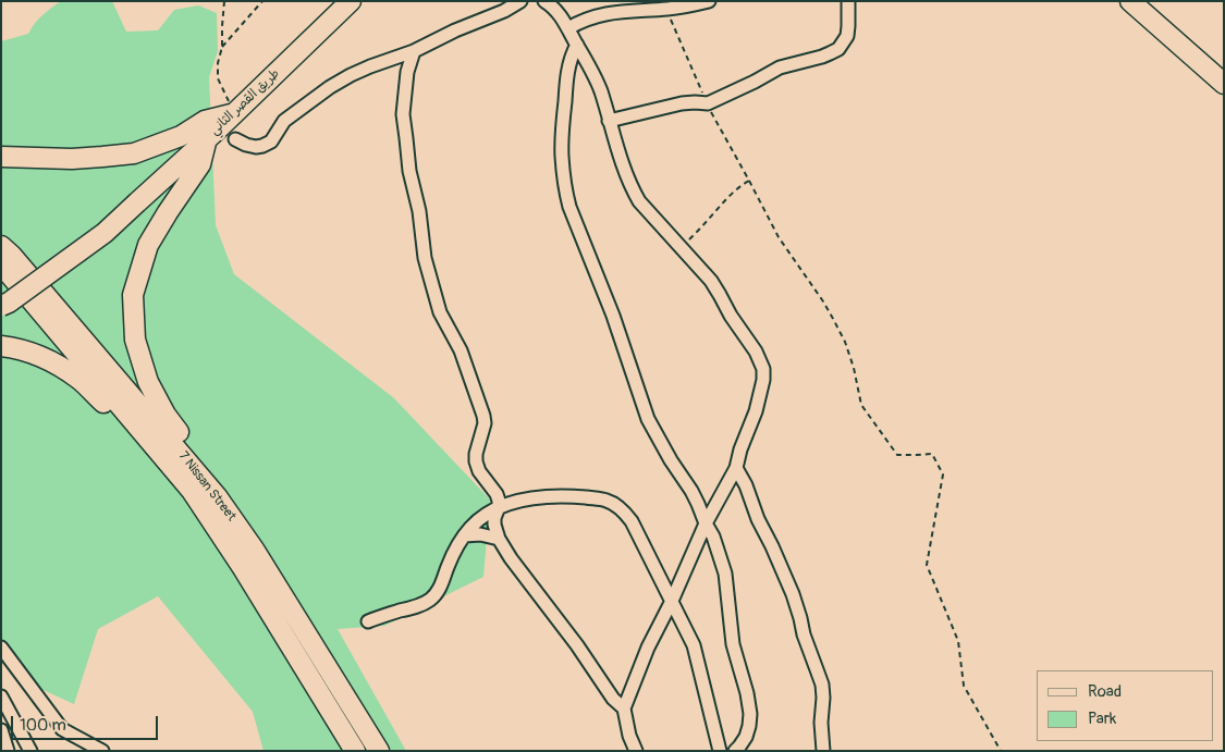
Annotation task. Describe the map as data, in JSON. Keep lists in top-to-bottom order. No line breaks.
{"streets":{"main road":["طريق القصر الثاني","7 Nissan Street"]},"legend":["Road","Park"],"scale_bar":"100 m"}
